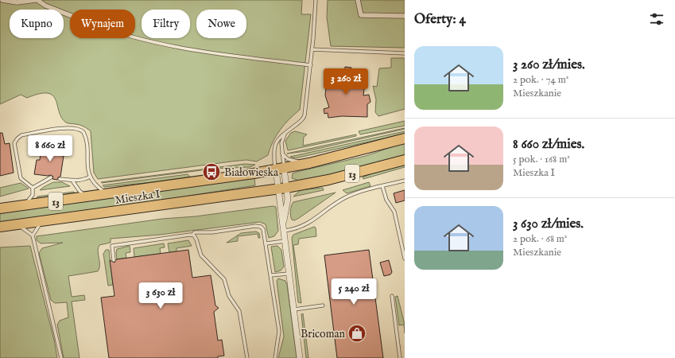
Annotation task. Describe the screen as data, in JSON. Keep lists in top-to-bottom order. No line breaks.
{"streets":{"main road":["13","Mieszka I"]},"places":{"bus stop":["Białowieska"],"shop":["Bricoman"]},"page":{"heading":"Oferty: 4","chip":["Kupno","Wynajem","Filtry","Nowe"],"list":[{"name":"3 260 zł/mies.","note":"2 pok. · 74 m² · Mieszkanie"},{"name":"8 660 zł/mies.","note":"5 pok. · 168 m² · Mieszka I"},{"name":"3 630 zł/mies.","note":"2 pok. · 68 m² · Mieszkanie"}],"price":["3 260 zł","8 660 zł","5 240 zł","3 630 zł"]}}
